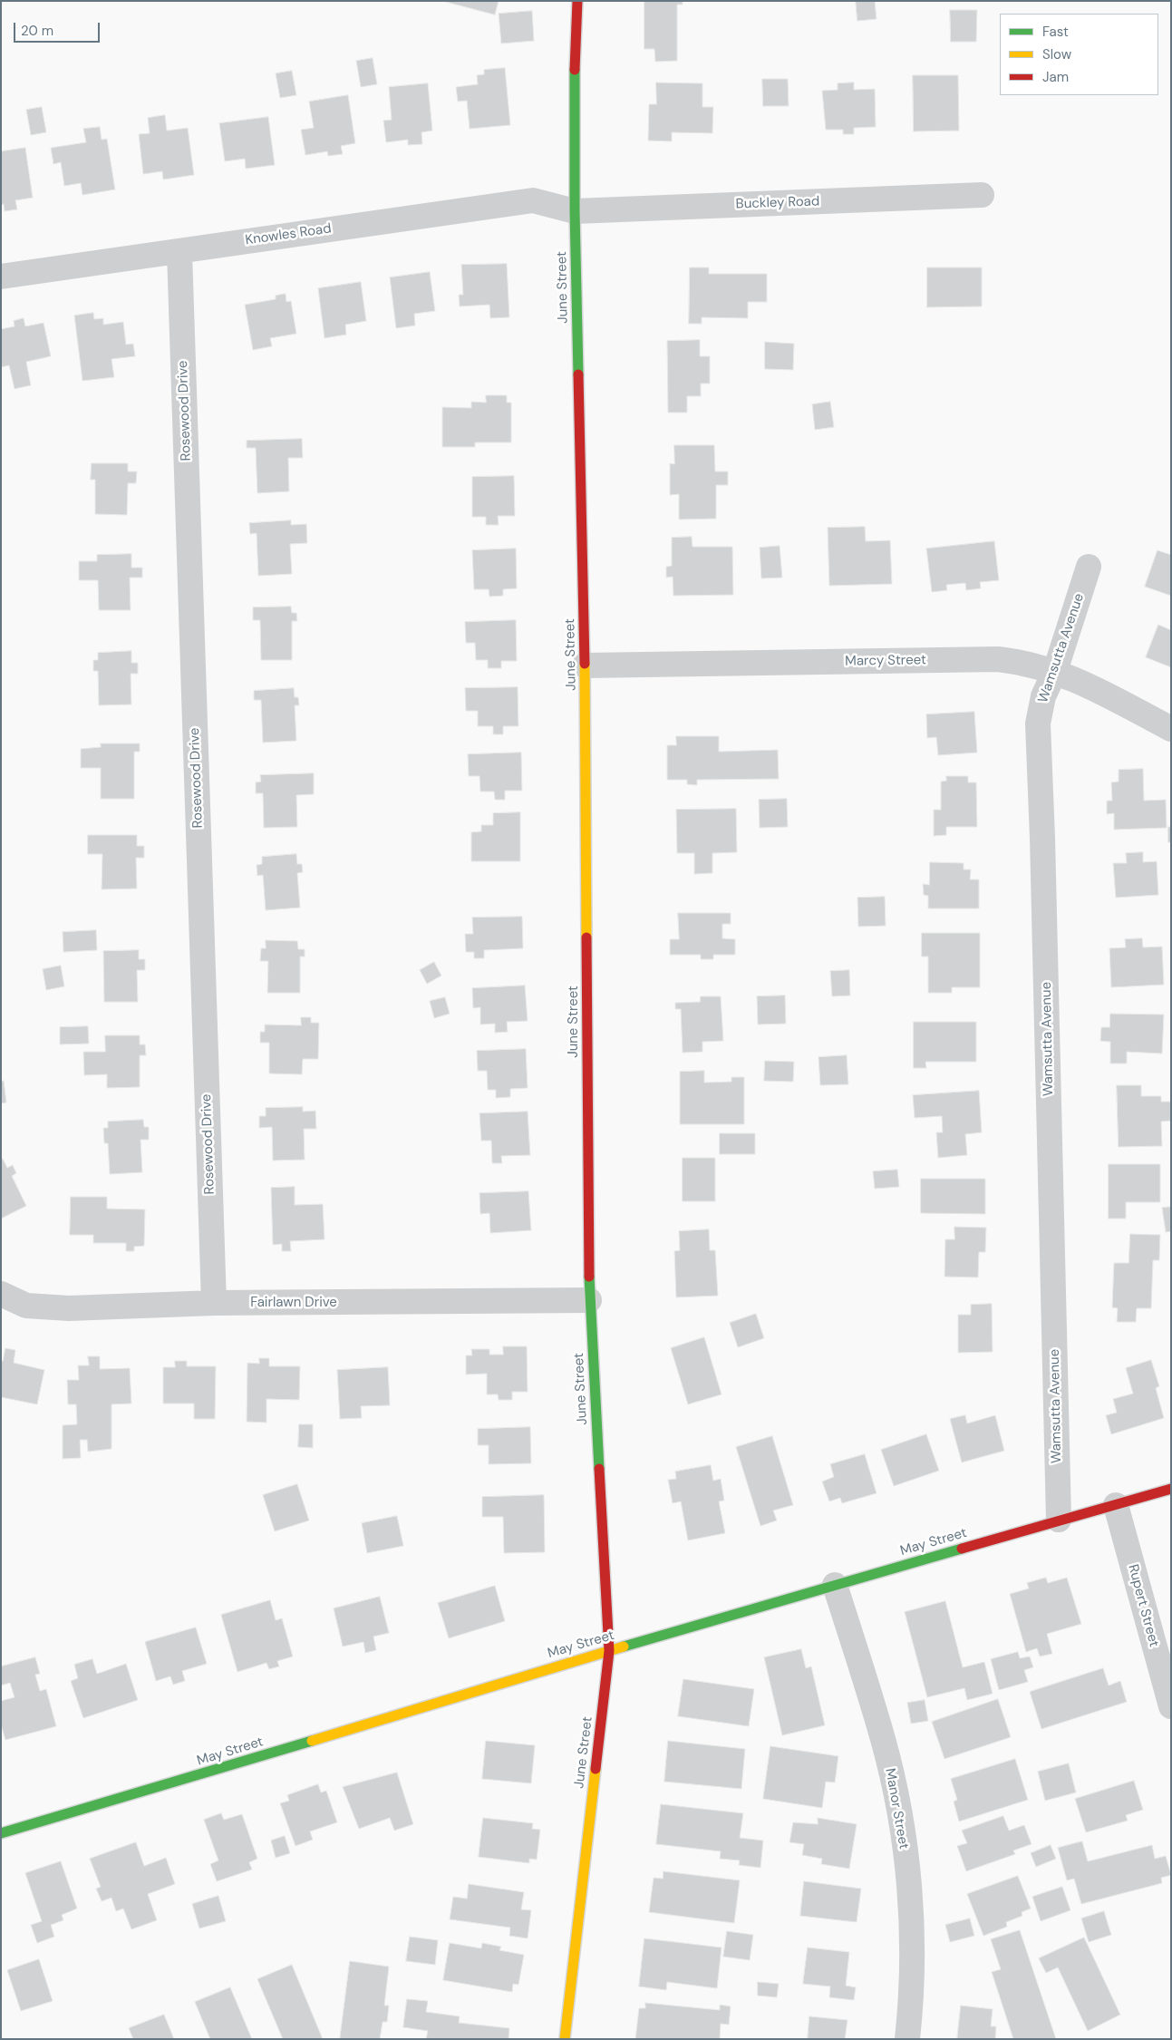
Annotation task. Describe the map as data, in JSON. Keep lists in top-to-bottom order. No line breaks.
{"streets":{"street":["Buckley Road","Knowles Road","June Street","Rosewood Drive","Wamsutta Avenue","Marcy Street","Fairlawn Drive","May Street","Rupert Street","Manor Street"]},"crossings":[["Buckley Road","Knowles Road"],["Buckley Road","June Street"],["Knowles Road","June Street"],["Knowles Road","Rosewood Drive"],["June Street","Marcy Street"],["June Street","Fairlawn Drive"],["June Street","May Street"],["Rosewood Drive","Fairlawn Drive"],["Wamsutta Avenue","Marcy Street"],["Wamsutta Avenue","May Street"],["May Street","Rupert Street"],["May Street","Manor Street"]],"legend":["Fast","Slow","Jam"],"scale_bar":"20 m"}
